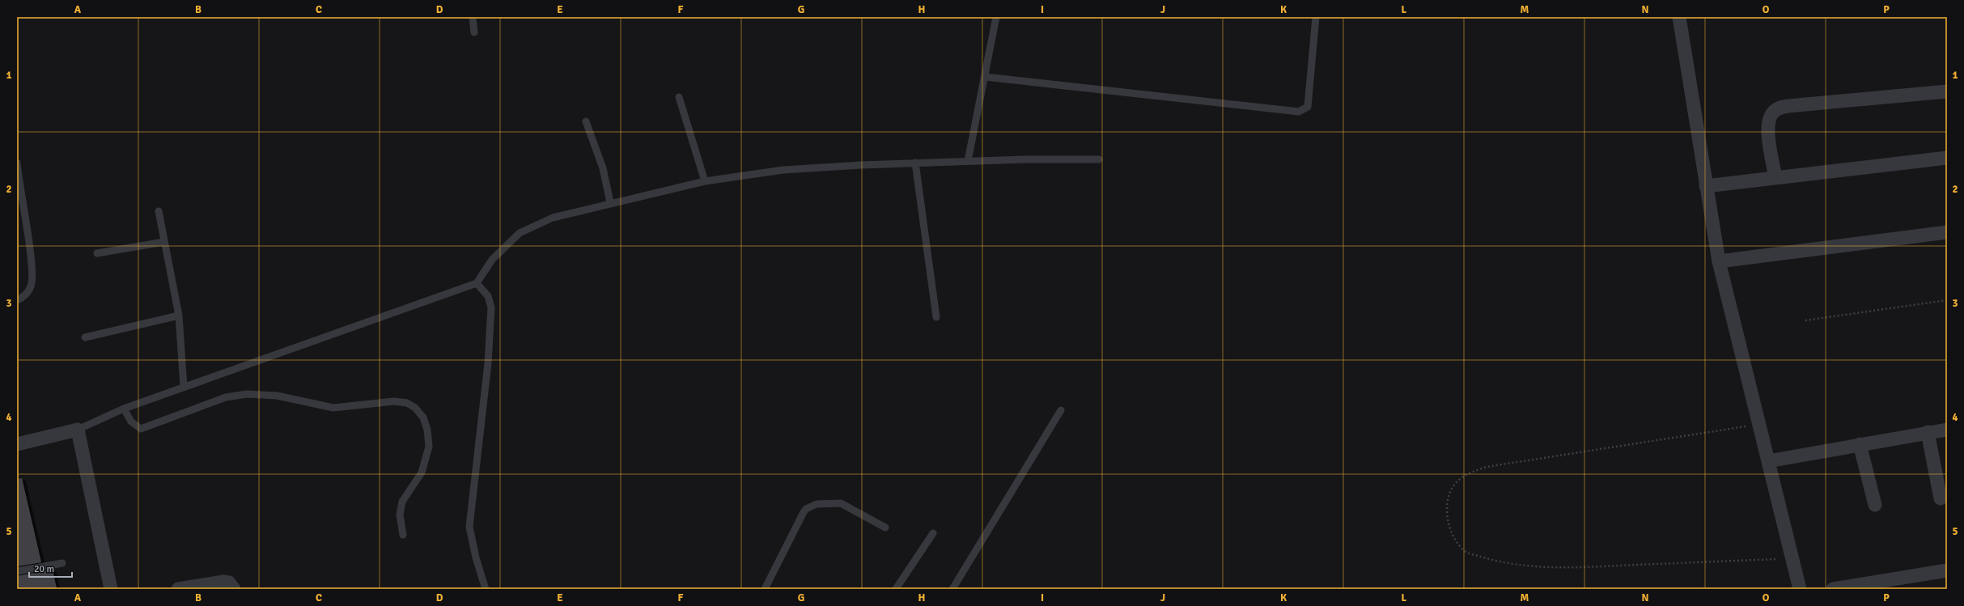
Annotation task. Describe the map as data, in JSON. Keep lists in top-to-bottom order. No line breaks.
{"scale_bar":"20 m","grid":{"columns":["A","B","C","D","E","F","G","H","I","J","K","L","M","N","O","P"],"rows":["1","2","3","4","5"]}}
